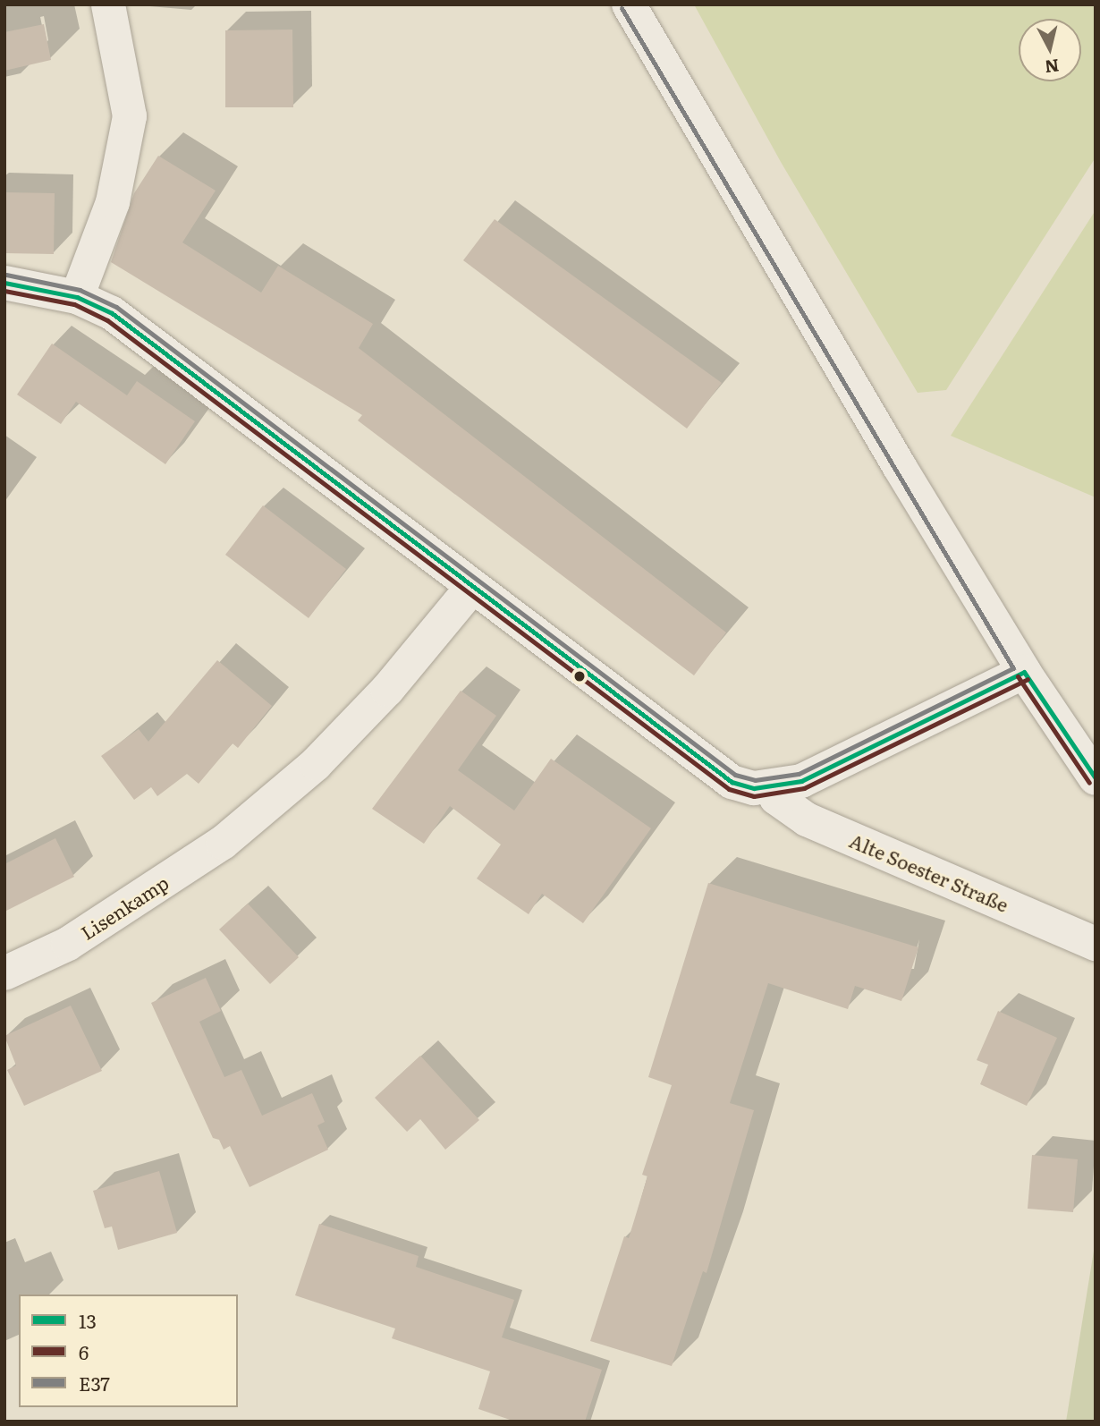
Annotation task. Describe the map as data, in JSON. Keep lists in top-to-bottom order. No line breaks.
{"streets":{"street":["Alte Soester Straße","Lisenkamp"]},"lines":["transit line E37","transit line 13","transit line 6"],"legend":["13","6","E37"],"north":"bottom"}
